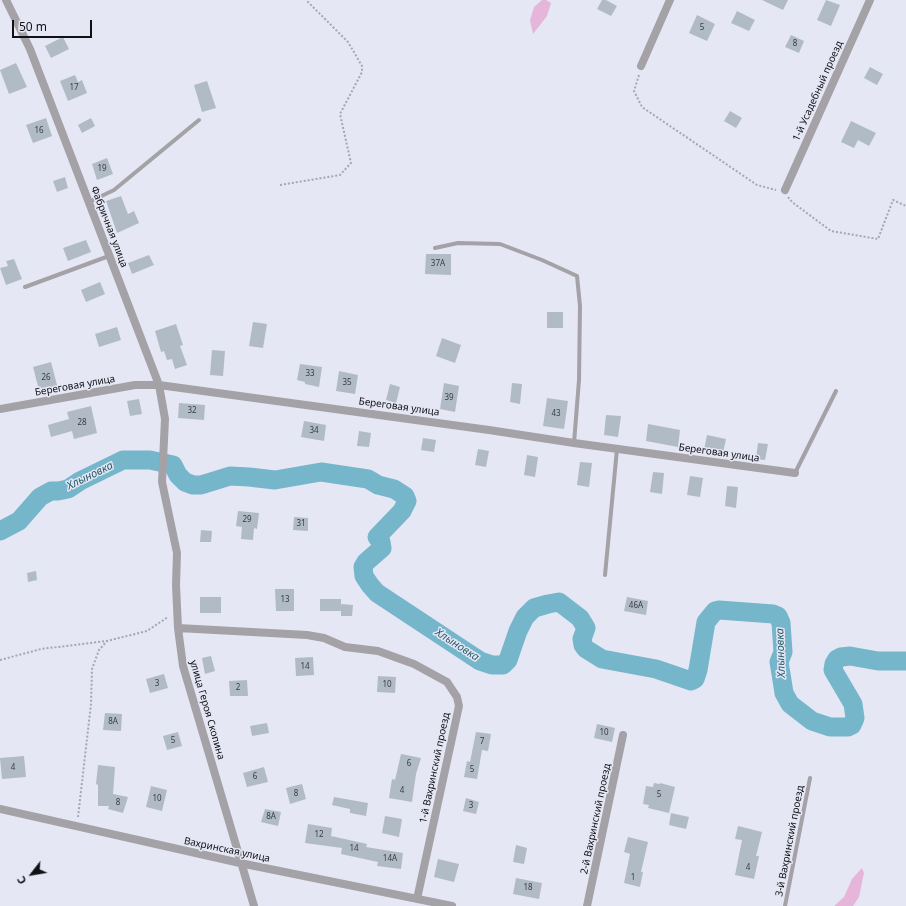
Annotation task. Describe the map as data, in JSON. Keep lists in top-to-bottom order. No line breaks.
{"streets":{"street":["1-й Усадебный проезд","Фабричная улица","Береговая улица","улица Героя Скопина","1-й Вахринский проезд","2-й Вахринский проезд","Вахринская улица"],"lane":["3-й Вахринский проезд"]},"crossings":[["Фабричная улица","Береговая улица"],["Фабричная улица","улица Героя Скопина"],["улица Героя Скопина","1-й Вахринский проезд"],["улица Героя Скопина","Вахринская улица"],["1-й Вахринский проезд","Вахринская улица"]],"water":["Хлыновка"],"house_numbers":["5","8","17","16","19","37А","33","26","35","39","32","43","28","34","29","31","13","46А","14","3","10","2","8А","10","5","7","6","4","5","6","4","8","5","10","8","3","8А","12","14","14А","4","1","18"],"scale_bar":"50 m","north":"bottom left"}
